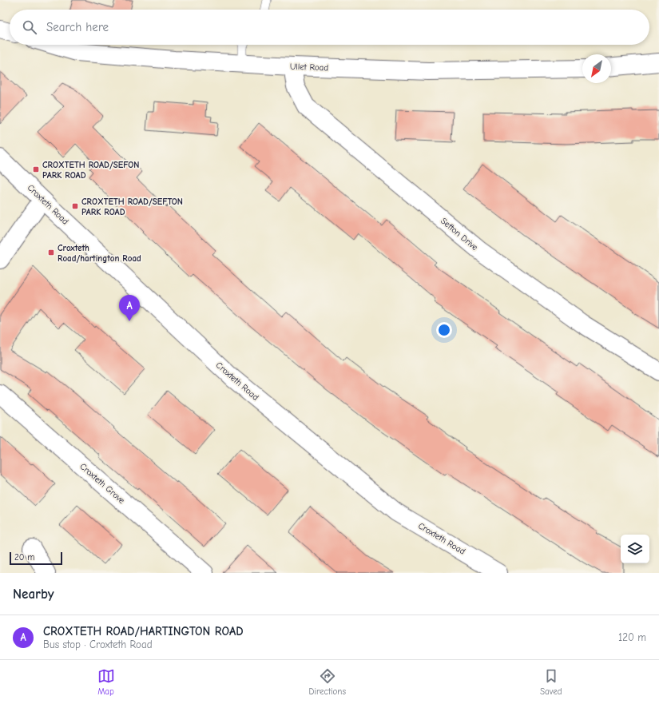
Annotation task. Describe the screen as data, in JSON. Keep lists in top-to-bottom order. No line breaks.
{"streets":{"main road":["Ullet Road","Croxteth Road","Sefton Drive","Croxteth Grove"]},"crossings":[["Ullet Road","Sefton Drive"]],"places":{"transit":["CROXTETH ROAD/SEFON PARK ROAD","CROXTETH ROAD/SEFTON PARK ROAD","Croxteth Road/hartington Road"]},"scale_bar":"20 m","north":"bottom left","page":{"search":"Search here","pins":"A","scale":"20 m","heading":"Nearby","list":[{"mark":"A","name":"CROXTETH ROAD/HARTINGTON ROAD","note":"Bus stop · Croxteth Road","value":"120 m"}],"nav":["Map","Directions","Saved"]}}
